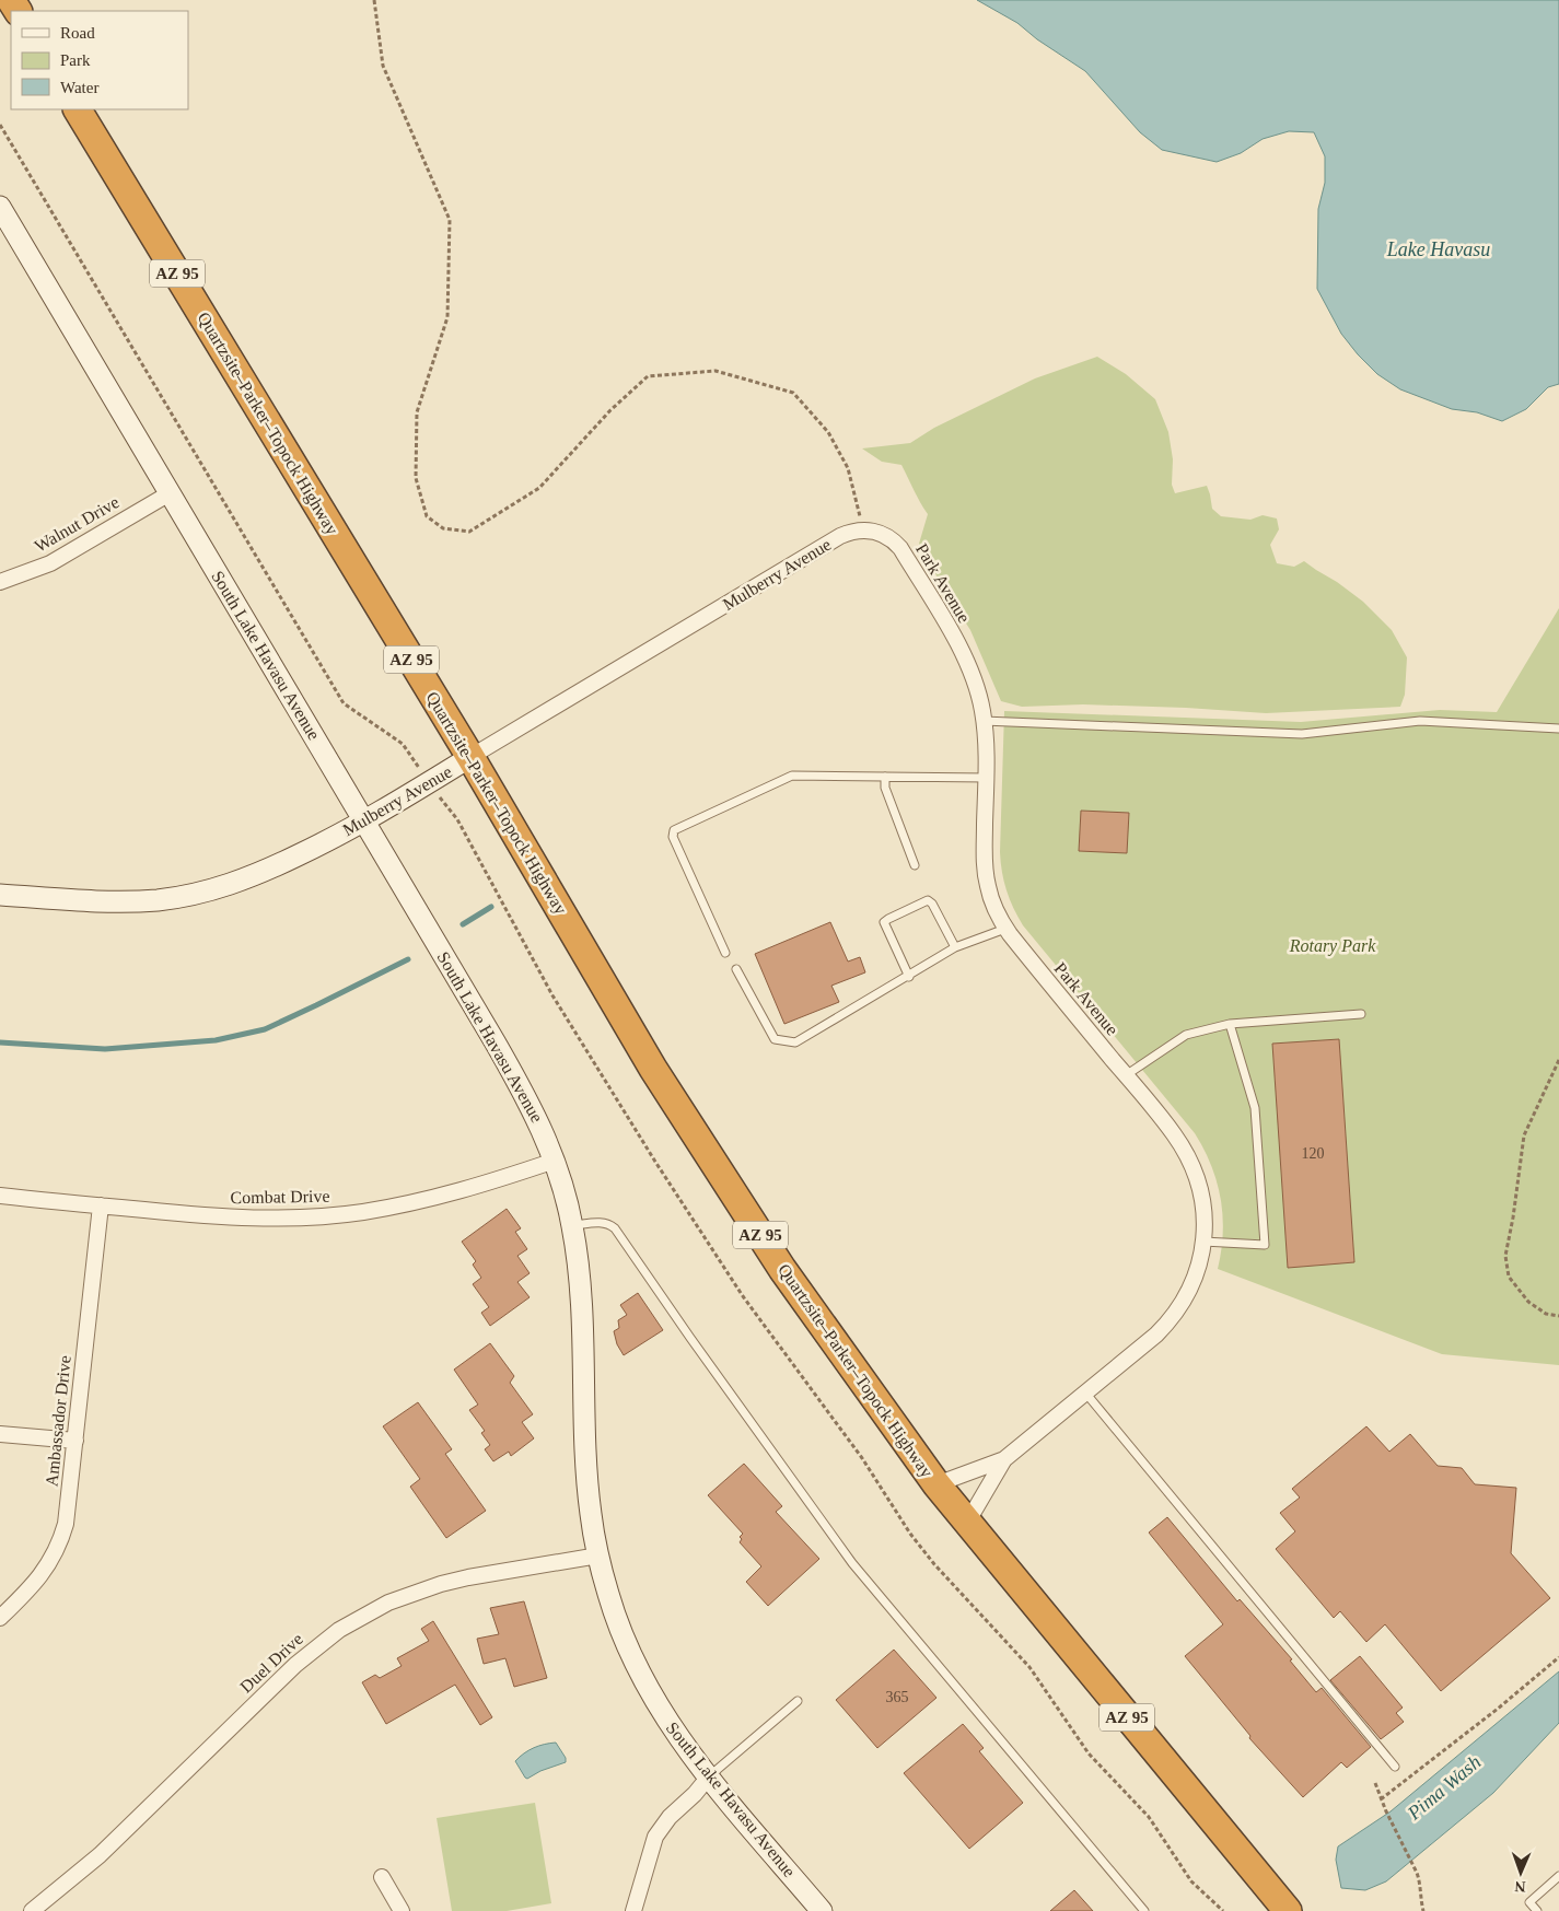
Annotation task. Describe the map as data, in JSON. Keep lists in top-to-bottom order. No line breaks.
{"streets":{"highway":["AZ 95","Quartzsite–Parker–Topock Highway"],"main road":["Mulberry Avenue","South Lake Havasu Avenue"],"street":["Walnut Drive","Park Avenue","Combat Drive","Ambassador Drive","Duel Drive"]},"crossings":[["AZ 95","Quartzsite–Parker–Topock Highway"],["AZ 95","Park Avenue"],["Quartzsite–Parker–Topock Highway","Mulberry Avenue"],["Quartzsite–Parker–Topock Highway","Park Avenue"],["Walnut Drive","South Lake Havasu Avenue"],["Mulberry Avenue","Park Avenue"],["Mulberry Avenue","South Lake Havasu Avenue"],["South Lake Havasu Avenue","Combat Drive"],["South Lake Havasu Avenue","Duel Drive"],["Combat Drive","Ambassador Drive"]],"water":["Lake Havasu","Pima Wash"],"parks":["Rotary Park"],"house_numbers":["120","365"],"legend":["Road","Park","Water"],"north":"bottom"}
